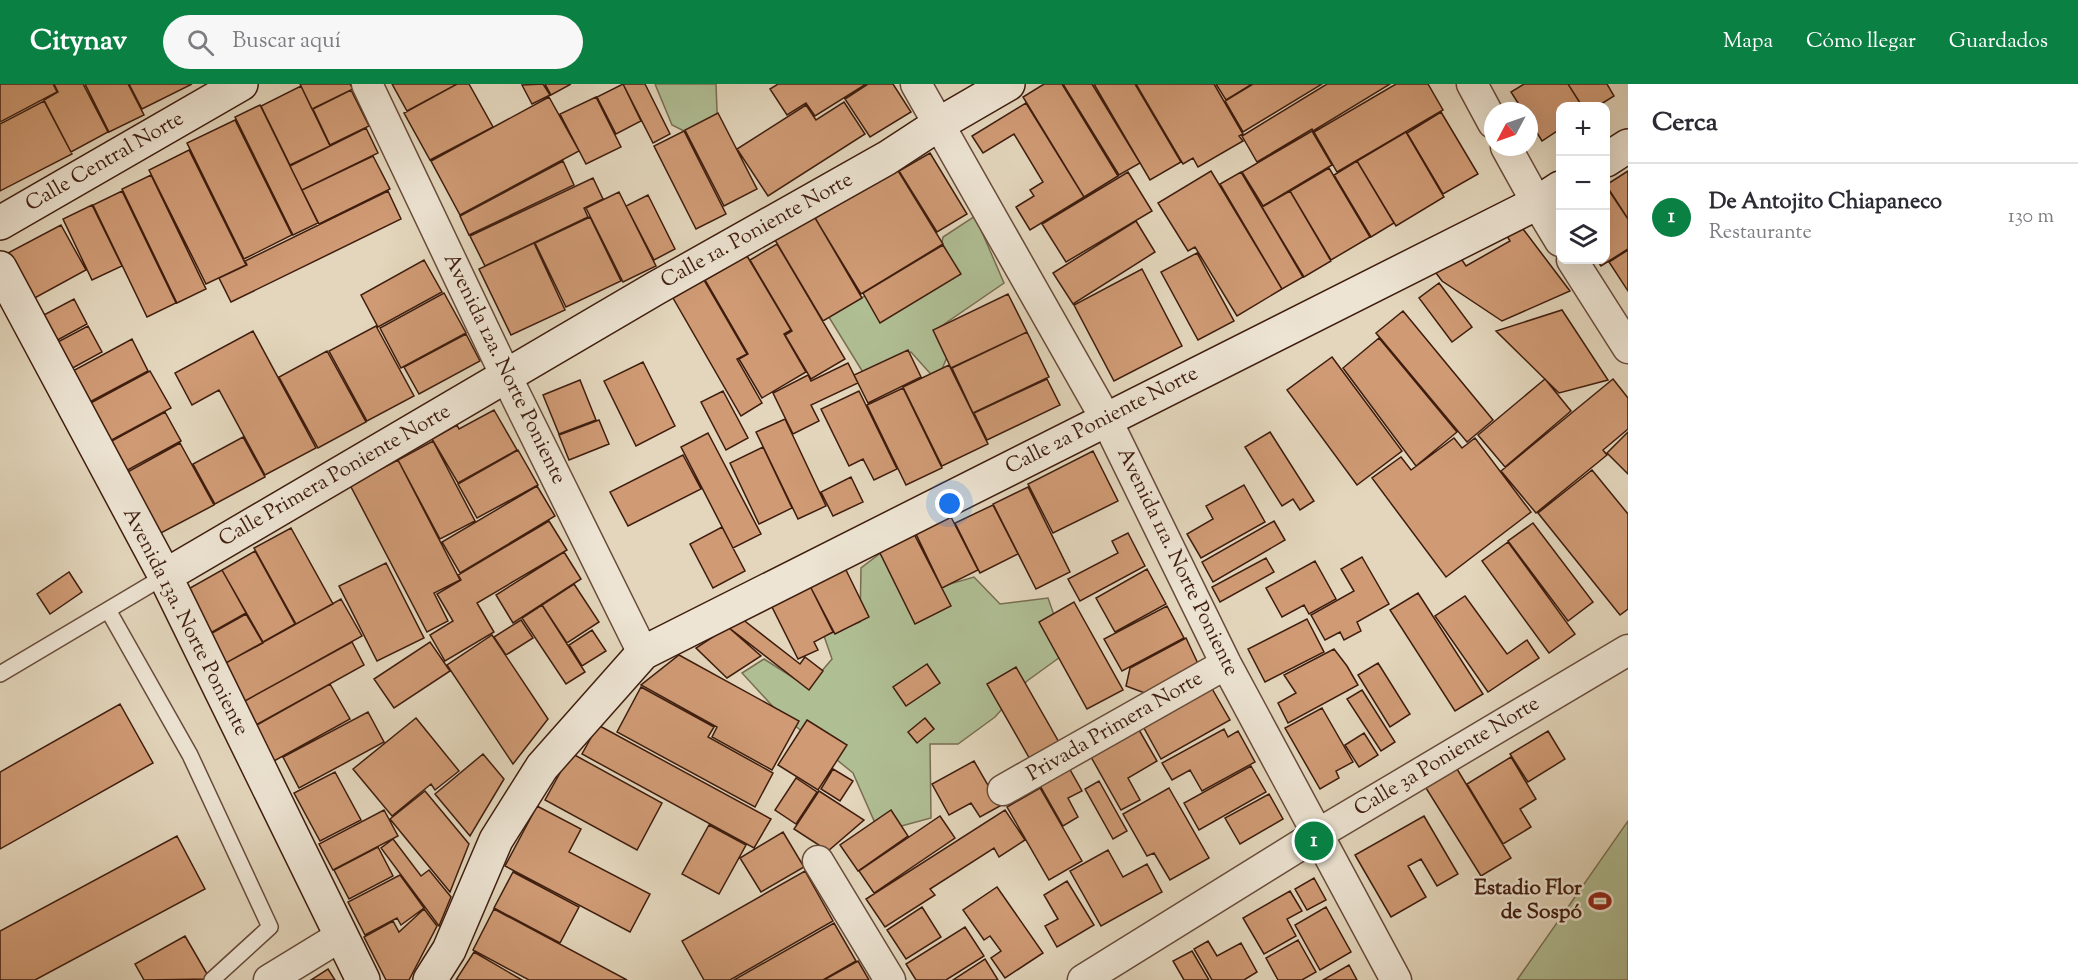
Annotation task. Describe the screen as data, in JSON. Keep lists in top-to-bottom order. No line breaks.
{"streets":{"street":["Calle Central Norte","Calle 1a. Poniente Norte","Avenida 12a. Norte Poniente","Calle 2a Poniente Norte","Calle Primera Poniente Norte","Avenida 11a. Norte Poniente","Avenida 13a. Norte Poniente","Privada Primera Norte","Calle 3a Poniente Norte"]},"crossings":[["Calle 1a. Poniente Norte","Avenida 12a. Norte Poniente"],["Calle 1a. Poniente Norte","Calle Primera Poniente Norte"],["Calle 1a. Poniente Norte","Avenida 11a. Norte Poniente"],["Avenida 12a. Norte Poniente","Calle 2a Poniente Norte"],["Avenida 12a. Norte Poniente","Calle Primera Poniente Norte"],["Calle 2a Poniente Norte","Avenida 11a. Norte Poniente"],["Calle Primera Poniente Norte","Avenida 13a. Norte Poniente"],["Avenida 11a. Norte Poniente","Privada Primera Norte"],["Avenida 11a. Norte Poniente","Calle 3a Poniente Norte"]],"places":{"sports":["Estadio Flor de Sospó"]},"north":"bottom left","page":{"header":"Citynav","search":"Buscar aquí","nav":["Mapa","Cómo llegar","Guardados"],"heading":"Cerca","map_buttons":["+","−"],"list":[{"mark":"1","name":"De Antojito Chiapaneco","note":"Restaurante","value":"130 m"}],"pins":"1"}}
